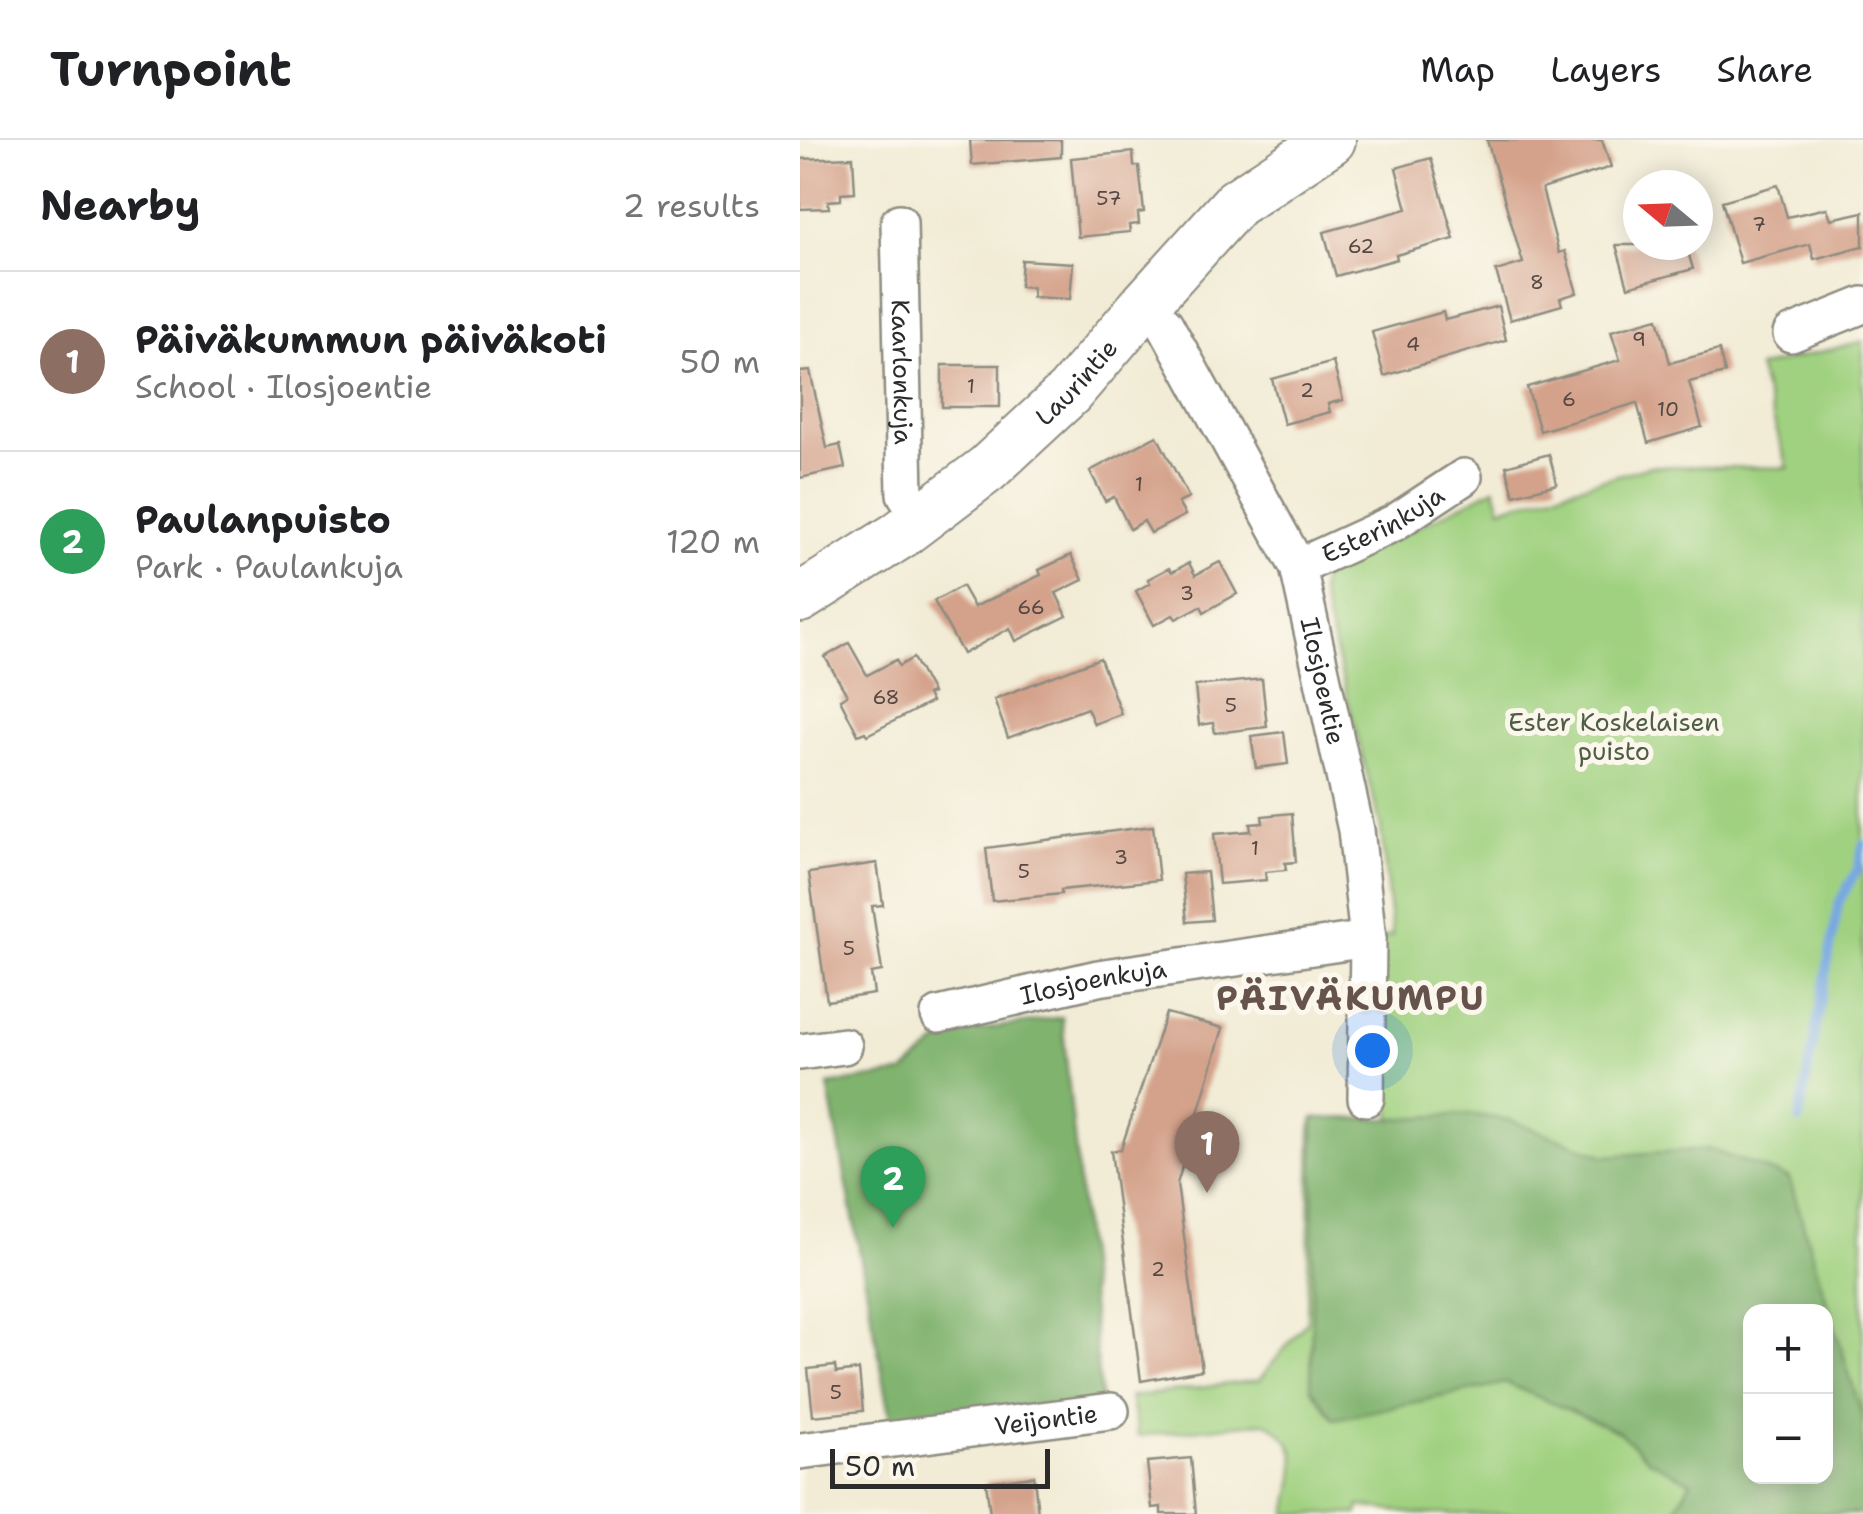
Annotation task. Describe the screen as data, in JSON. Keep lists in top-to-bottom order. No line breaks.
{"streets":{"street":["Kaarlonkuja","Laurintie","Esterinkuja","Ilosjoentie","Ilosjoenkuja","Veijontie"]},"crossings":[["Kaarlonkuja","Laurintie"],["Laurintie","Ilosjoentie"],["Esterinkuja","Ilosjoentie"],["Ilosjoentie","Ilosjoenkuja"]],"districts":["PÄIVÄKUMPU"],"parks":["Ester Koskelaisen puisto"],"house_numbers":["57","7","62","8","9","4","1","2","6","10","1","3","66","68","5","1","3","5","5","2","5"],"scale_bar":"50 m","north":"left","page":{"header":"Turnpoint","nav":["Map","Layers","Share"],"heading":["Nearby","2 results"],"list":[{"mark":"1","name":"Päiväkummun päiväkoti","note":"School · Ilosjoentie","value":"50 m"},{"mark":"2","name":"Paulanpuisto","note":"Park · Paulankuja","value":"120 m"}],"pins":["1","2"],"map_buttons":["+","−"],"scale":"50 m"}}
